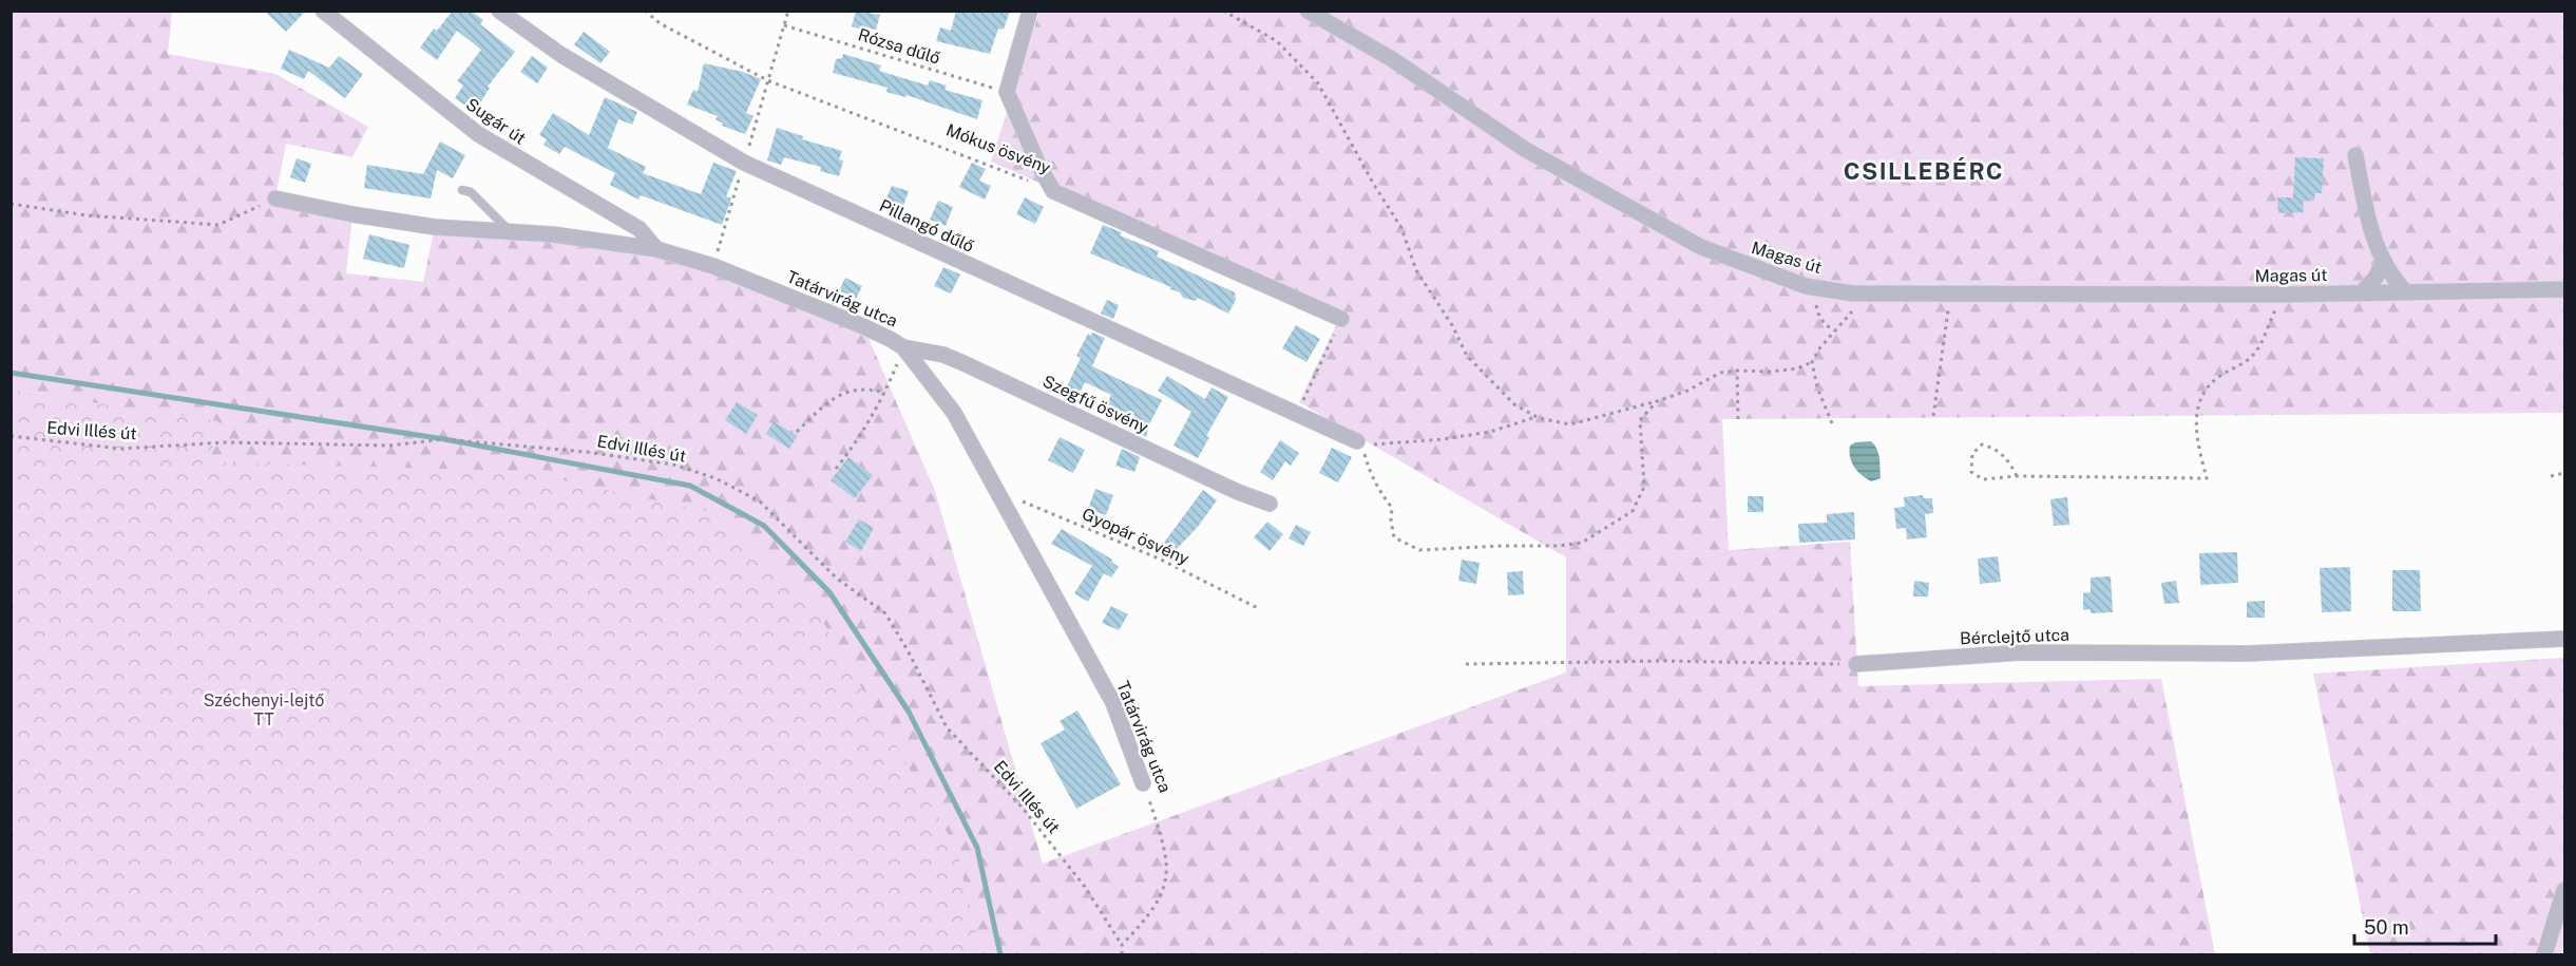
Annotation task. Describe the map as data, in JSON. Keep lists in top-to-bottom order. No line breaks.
{"streets":{"street":["Sugár út","Mókus ösvény","Pillangó dűlő","Magas út","Tatárvirág utca","Szegfű ösvény","Bérclejtő utca"],"path":["Rózsa dűlő","Edvi Illés út","Gyopár ösvény"]},"crossings":[["Sugár út","Tatárvirág utca"],["Tatárvirág utca","Szegfű ösvény"],["Tatárvirág utca","Edvi Illés út"],["Tatárvirág utca","Gyopár ösvény"]],"districts":["CSILLEBÉRC"],"parks":["Széchenyi-lejtő TT"],"scale_bar":"50 m"}
